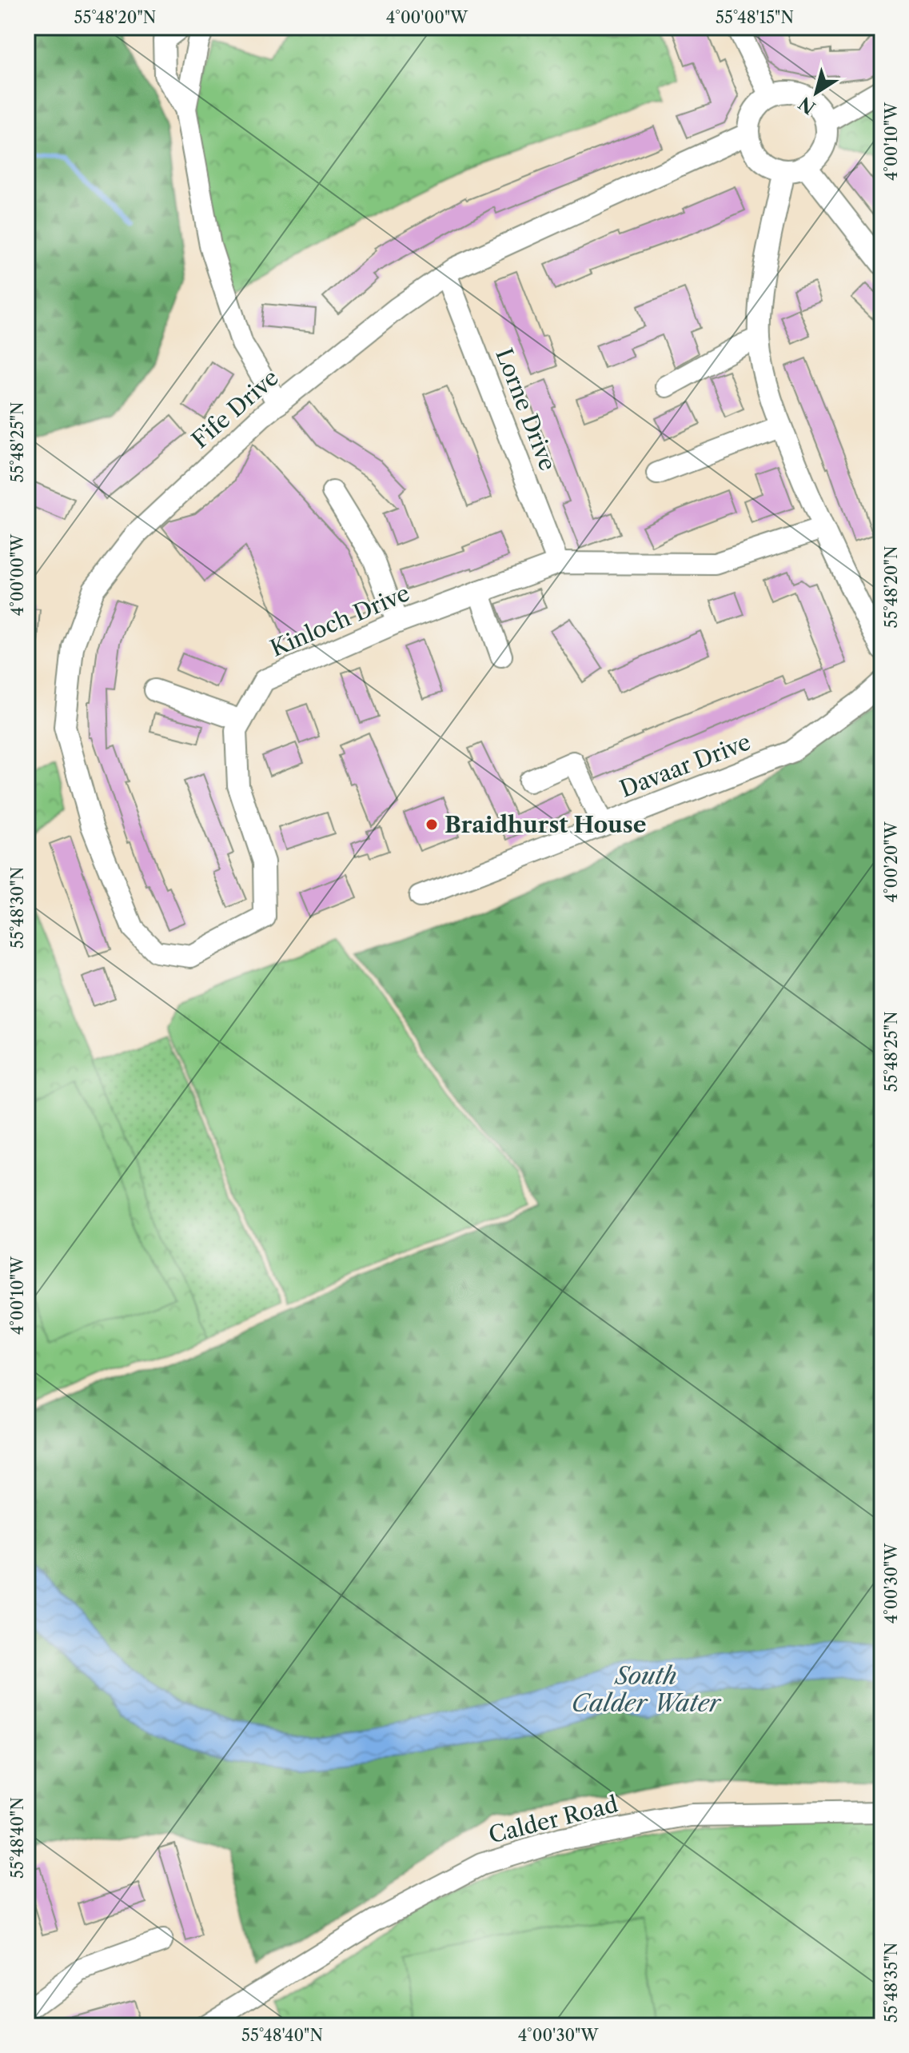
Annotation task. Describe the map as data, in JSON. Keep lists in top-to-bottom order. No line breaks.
{"streets":{"street":["Fife Drive","Lorne Drive","Kinloch Drive","Davaar Drive","Calder Road"]},"crossings":[["Fife Drive","Lorne Drive"],["Fife Drive","Kinloch Drive"],["Lorne Drive","Kinloch Drive"]],"water":["South Calder Water"],"places":["Braidhurst House"],"north":"bottom left","coordinates":["55°48'20\"N","4°00'00\"W","55°48'15\"N","4°00'10\"W","55°48'25\"N","4°00'20\"W","55°48'30\"N","4°00'30\"W","55°48'40\"N","55°48'35\"N"]}
